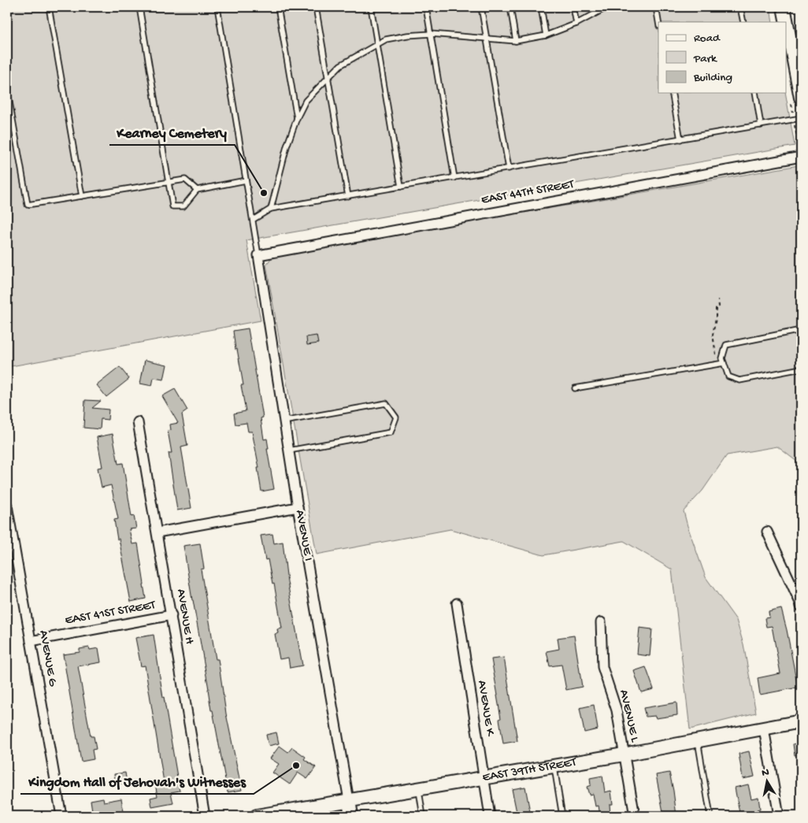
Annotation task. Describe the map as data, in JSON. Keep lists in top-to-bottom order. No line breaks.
{"streets":{"main road":["AVENUE I","EAST 39TH STREET"],"street":["EAST 44TH STREET","EAST 41ST STREET","AVENUE H","AVENUE G","AVENUE K","AVENUE L"]},"crossings":[["EAST 44TH STREET","AVENUE I"],["AVENUE I","EAST 39TH STREET"],["EAST 41ST STREET","AVENUE H"],["EAST 41ST STREET","AVENUE G"],["AVENUE K","EAST 39TH STREET"],["AVENUE L","EAST 39TH STREET"]],"places":["Kearney Cemetery","Kingdom Hall of Jehovah's Witnesses"],"legend":["Road","Park","Building"],"north":"top"}
